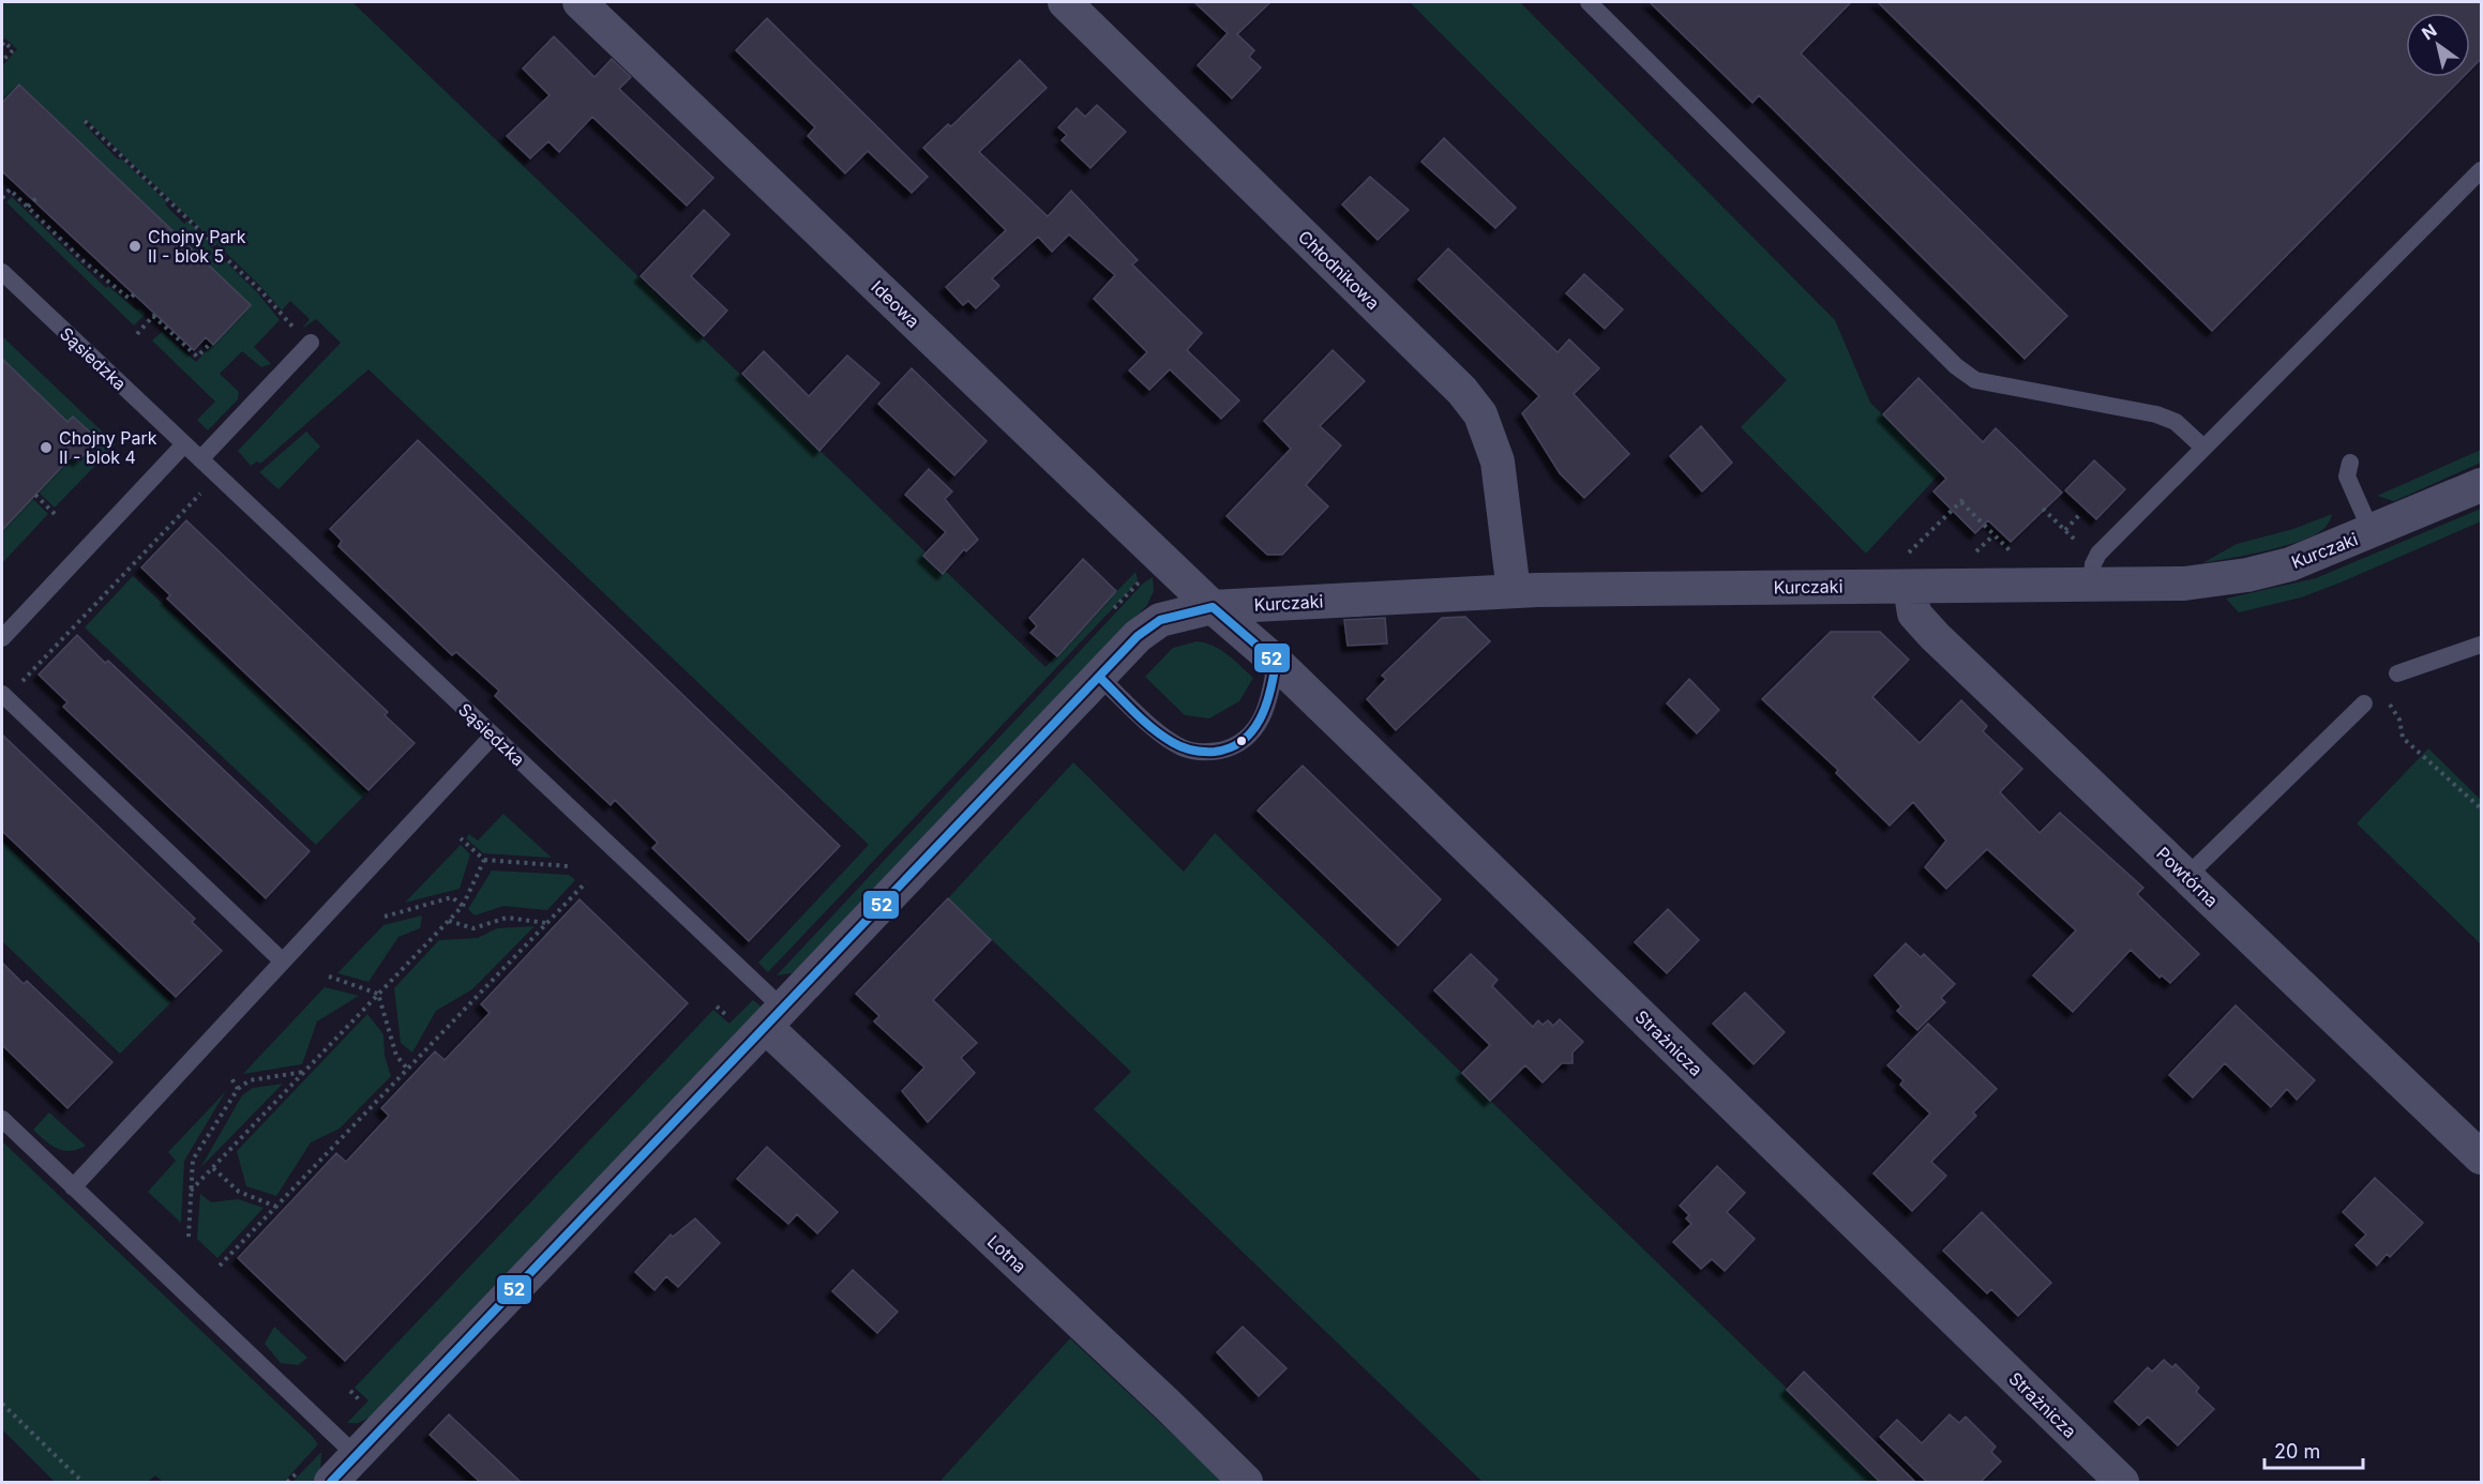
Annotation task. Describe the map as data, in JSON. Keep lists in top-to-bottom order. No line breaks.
{"streets":{"street":["Chłodnikowa","Ideowa","Kurczaki","Powtórna","Strażnicza","Lotna"],"lane":["Sąsiedzka"]},"crossings":[["Chłodnikowa","Kurczaki"],["Ideowa","Kurczaki"],["Ideowa","Strażnicza"],["Sąsiedzka","Kurczaki"],["Sąsiedzka","Lotna"],["Kurczaki","Powtórna"],["Kurczaki","Strażnicza"],["Kurczaki","Lotna"]],"places":["Chojny Park II - blok 5","Chojny Park II - blok 4"],"lines":["transit line 52"],"scale_bar":"20 m","north":"top left"}
